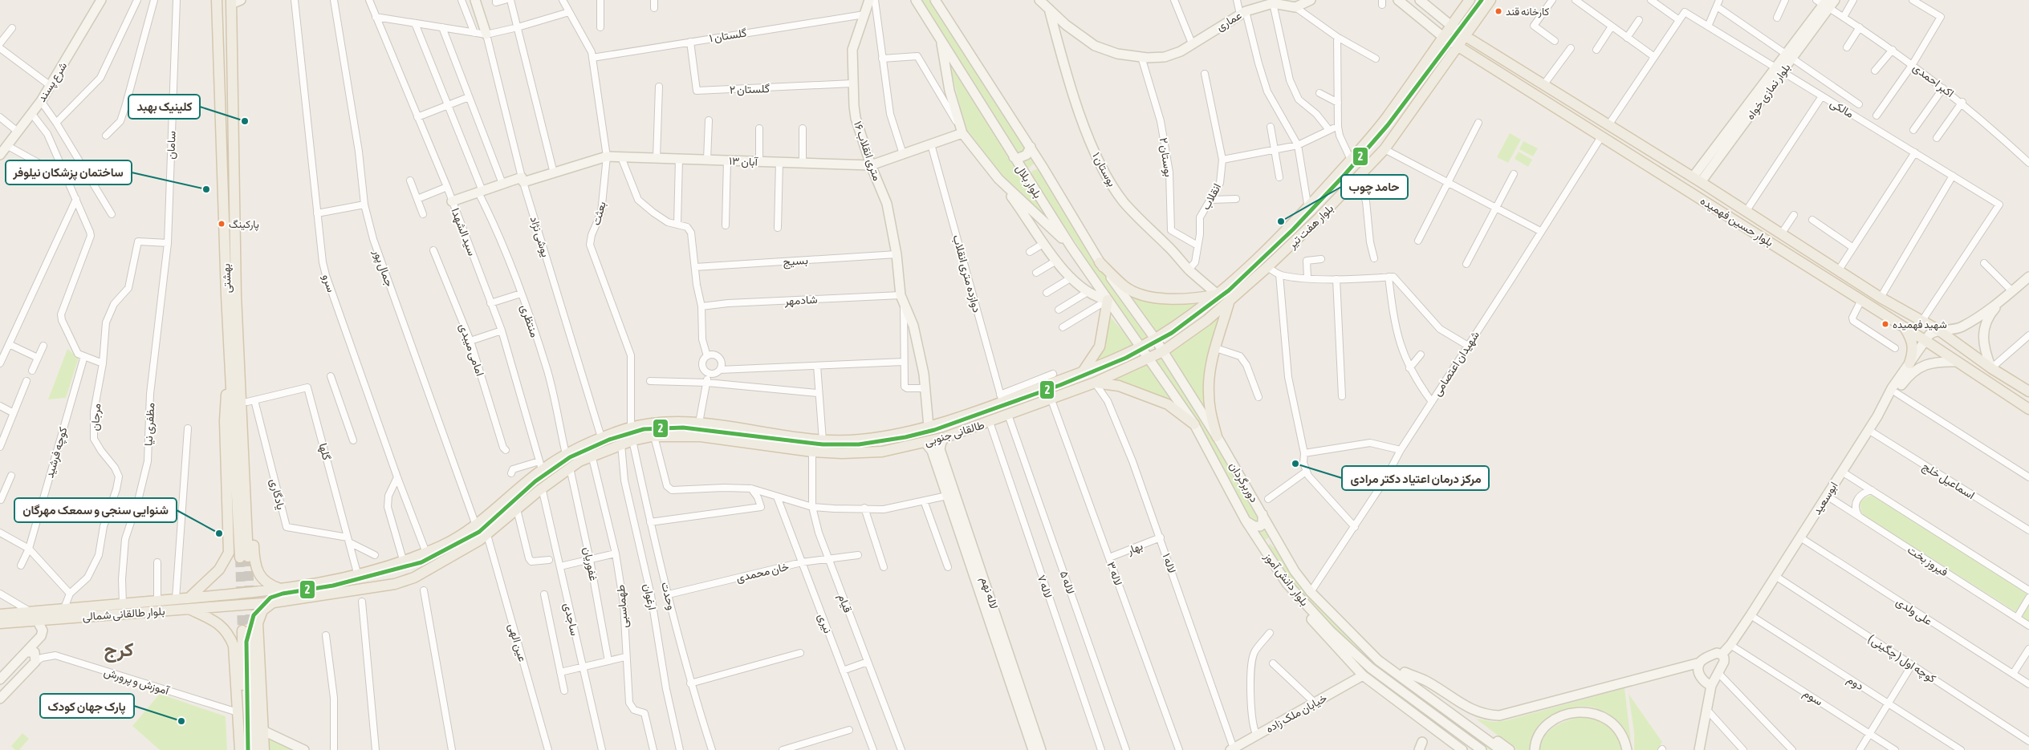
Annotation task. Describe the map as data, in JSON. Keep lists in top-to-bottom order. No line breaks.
{"streets":{"main road":["عماری","شرع پسند","بلوار نمازی خواه","۱۶ متری انقلاب","۱۳ آبان","بوستان ۱","بلوار بلال","بلوار حسین فهمیده","بلوار هفت تیر","بهشتى","طالقانی جنوبی","دوربرگردان","ابوسعید","بلوار دانش آموز","لاله نهم","بلوار طالقانی شمالی","خیابان ملک زاده"],"street":["گلستان ۱","اکبر احمدی","گلستان ۲","مالکی","سامان","بوستان ۲","انقلاب","بعثت","سید الشهدا","یوشی نژاد","بسیج","جمال پور","دوازده متری انقلاب","سرو","شادمهر","منتظری","امامی میبدی","شهیدان اعتصامی","مرجان","مظفری نیا","گلها","كوچه فرشيد","اسماعیل خلج","یادگاری","بهار","فیروز بخت","لاله ۱","غفوریان","خان محمدی","لاله ۳","لاله ۵","لاله ۷","وحدت","ارغوان","قیام","طهماسبی","علی ولدی","ساجدی","نیری","عین الهی","کوچه اول ( چگینی )","آموزش و پرورش","دوم","سوم"]},"crossings":[["عماری","بوستان ۲"],["عماری","بوستان ۱"],["گلستان ۱","گلستان ۲"],["گلستان ۱","۱۶ متری انقلاب"],["گلستان ۱","بعثت"],["اکبر احمدی","بلوار نمازی خواه"],["گلستان ۲","۱۶ متری انقلاب"],["بلوار نمازی خواه","مالکی"],["بلوار نمازی خواه","بلوار حسین فهمیده"],["مالکی","بلوار حسین فهمیده"],["سامان","مرجان"],["سامان","مظفری نیا"],["۱۶ متری انقلاب","۱۳ آبان"],["۱۶ متری انقلاب","بسیج"],["۱۶ متری انقلاب","شادمهر"],["۱۶ متری انقلاب","طالقانی جنوبی"],["بوستان ۲","انقلاب"],["۱۳ آبان","بعثت"],["۱۳ آبان","سید الشهدا"],["۱۳ آبان","یوشی نژاد"],["۱۳ آبان","دوازده متری انقلاب"],["۱۳ آبان","منتظری"],["بوستان ۱","انقلاب"],["بوستان ۱","بلوار هفت تیر"],["بلوار بلال","بلوار هفت تیر"],["بلوار بلال","طالقانی جنوبی"],["بلوار بلال","دوربرگردان"],["بلوار بلال","بلوار دانش آموز"],["بعثت","طالقانی جنوبی"],["بلوار حسین فهمیده","بلوار هفت تیر"],["بلوار حسین فهمیده","شهیدان اعتصامی"],["بلوار حسین فهمیده","ابوسعید"],["بلوار هفت تیر","طالقانی جنوبی"],["بلوار هفت تیر","دوربرگردان"],["سید الشهدا","طالقانی جنوبی"],["یوشی نژاد","طالقانی جنوبی"],["جمال پور","طالقانی جنوبی"],["دوازده متری انقلاب","طالقانی جنوبی"],["سرو","طالقانی جنوبی"],["منتظری","طالقانی جنوبی"],["شهیدان اعتصامی","دوربرگردان"],["مرجان","مظفری نیا"],["مرجان","بلوار طالقانی شمالی"],["مظفری نیا","بلوار طالقانی شمالی"],["طالقانی جنوبی","گلها"],["طالقانی جنوبی","دوربرگردان"],["طالقانی جنوبی","لاله ۱"],["طالقانی جنوبی","غفوریان"],["طالقانی جنوبی","لاله ۳"],["طالقانی جنوبی","بلوار دانش آموز"],["طالقانی جنوبی","لاله ۵"],["طالقانی جنوبی","لاله ۷"],["طالقانی جنوبی","لاله نهم"],["طالقانی جنوبی","وحدت"],["طالقانی جنوبی","ارغوان"],["طالقانی جنوبی","قیام"],["طالقانی جنوبی","طهماسبی"],["طالقانی جنوبی","بلوار طالقانی شمالی"],["طالقانی جنوبی","ساجدی"],["طالقانی جنوبی","عین الهی"],["گلها","یادگاری"],["اسماعیل خلج","ابوسعید"],["ابوسعید","فیروز بخت"],["ابوسعید","علی ولدی"],["ابوسعید","کوچه اول ( چگینی )"],["ابوسعید","دوم"],["ابوسعید","سوم"],["بهار","لاله ۱"],["بهار","لاله ۳"],["لاله ۱","خیابان ملک زاده"],["خان محمدی","وحدت"],["خان محمدی","قیام"],["خان محمدی","نیری"]],"districts":["کرج"],"places":["کارخانه قند","کلینیک بهبد","ساختمان پزشکان نیلوفر","حامد چوب","پارکینگ","شهید فهمیده","مرکز درمان اعتیاد دکتر مرادی","شنوایی سنجی و سمعک مهرگان","پارک جهان کودک"],"lines":["transit line 2"]}
